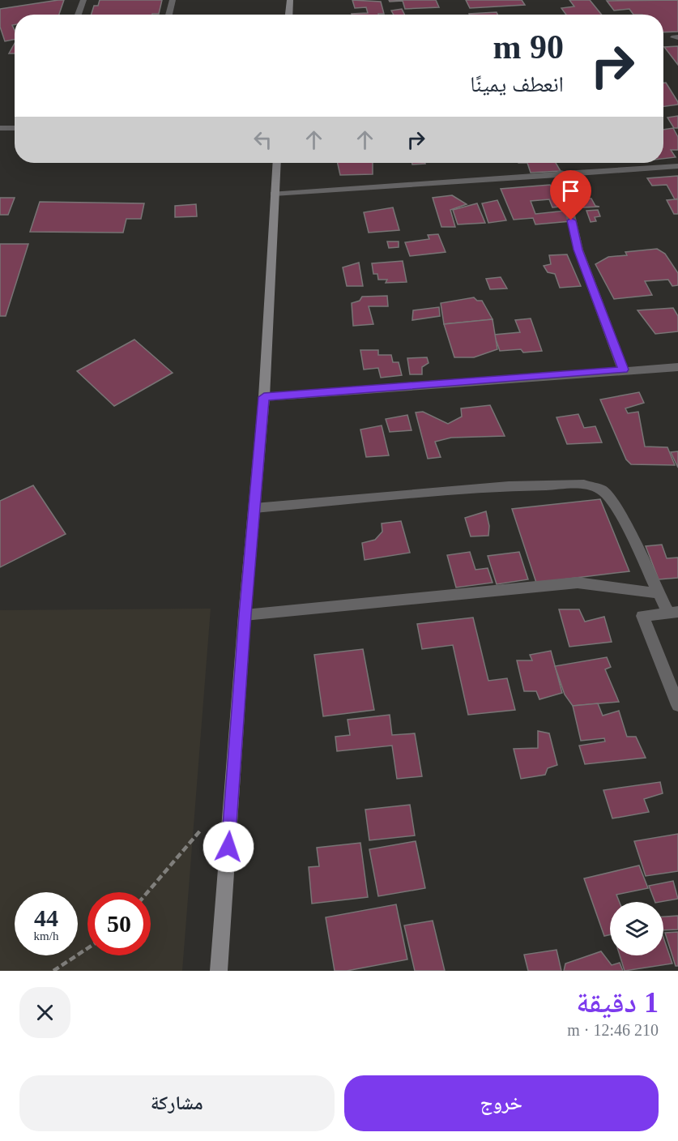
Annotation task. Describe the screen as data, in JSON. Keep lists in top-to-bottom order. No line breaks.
{"page":{"turn":["90 m","انعطف يمينًا"],"speed":"44 km/h","limit":"50","heading":["1 دقيقة","210 m · 12:46"],"buttons":["خروج","مشاركة"]}}
